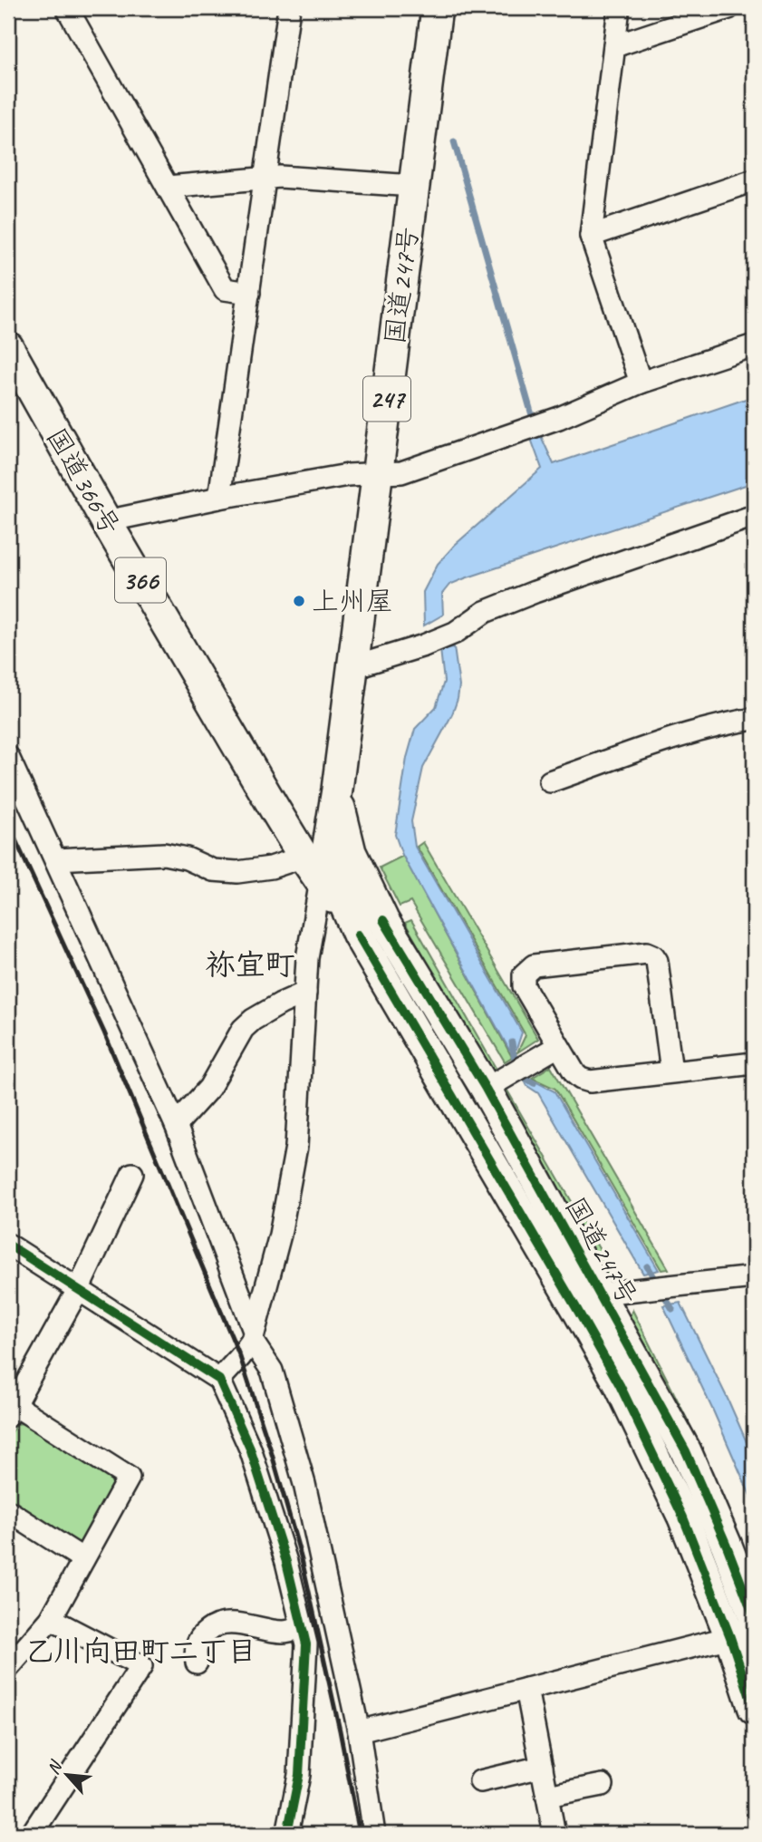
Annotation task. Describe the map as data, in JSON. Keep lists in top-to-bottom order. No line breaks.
{"streets":{"highway":["国道247号","247","国道366号","366"]},"crossings":[["国道247号","国道366号"]],"districts":["祢宜町","乙川向田町二丁目"],"places":["上州屋"],"north":"top left"}
